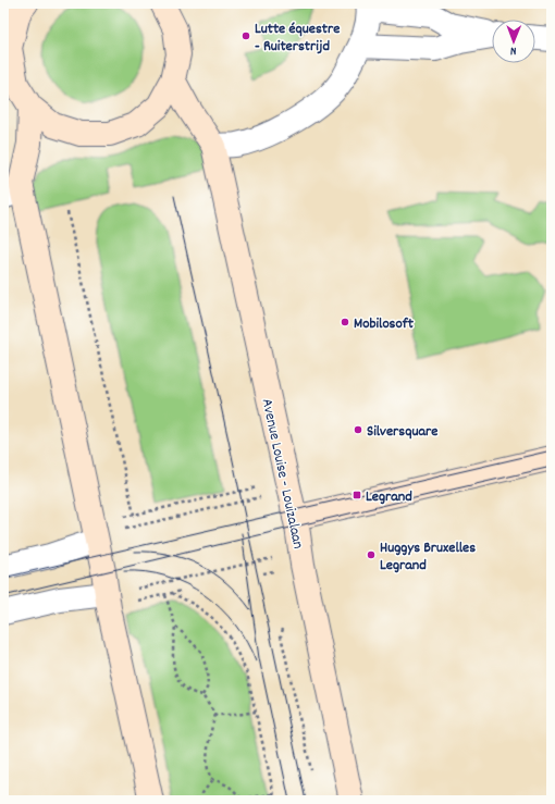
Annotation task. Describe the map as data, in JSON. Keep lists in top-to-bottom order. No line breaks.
{"streets":{"main road":["Avenue Louise - Louizalaan"]},"places":{"other":["Lutte équestre - Ruiterstrijd","Mobilosoft","Silversquare","Huggys Bruxelles Legrand"],"transit":["Legrand"]},"north":"bottom"}
